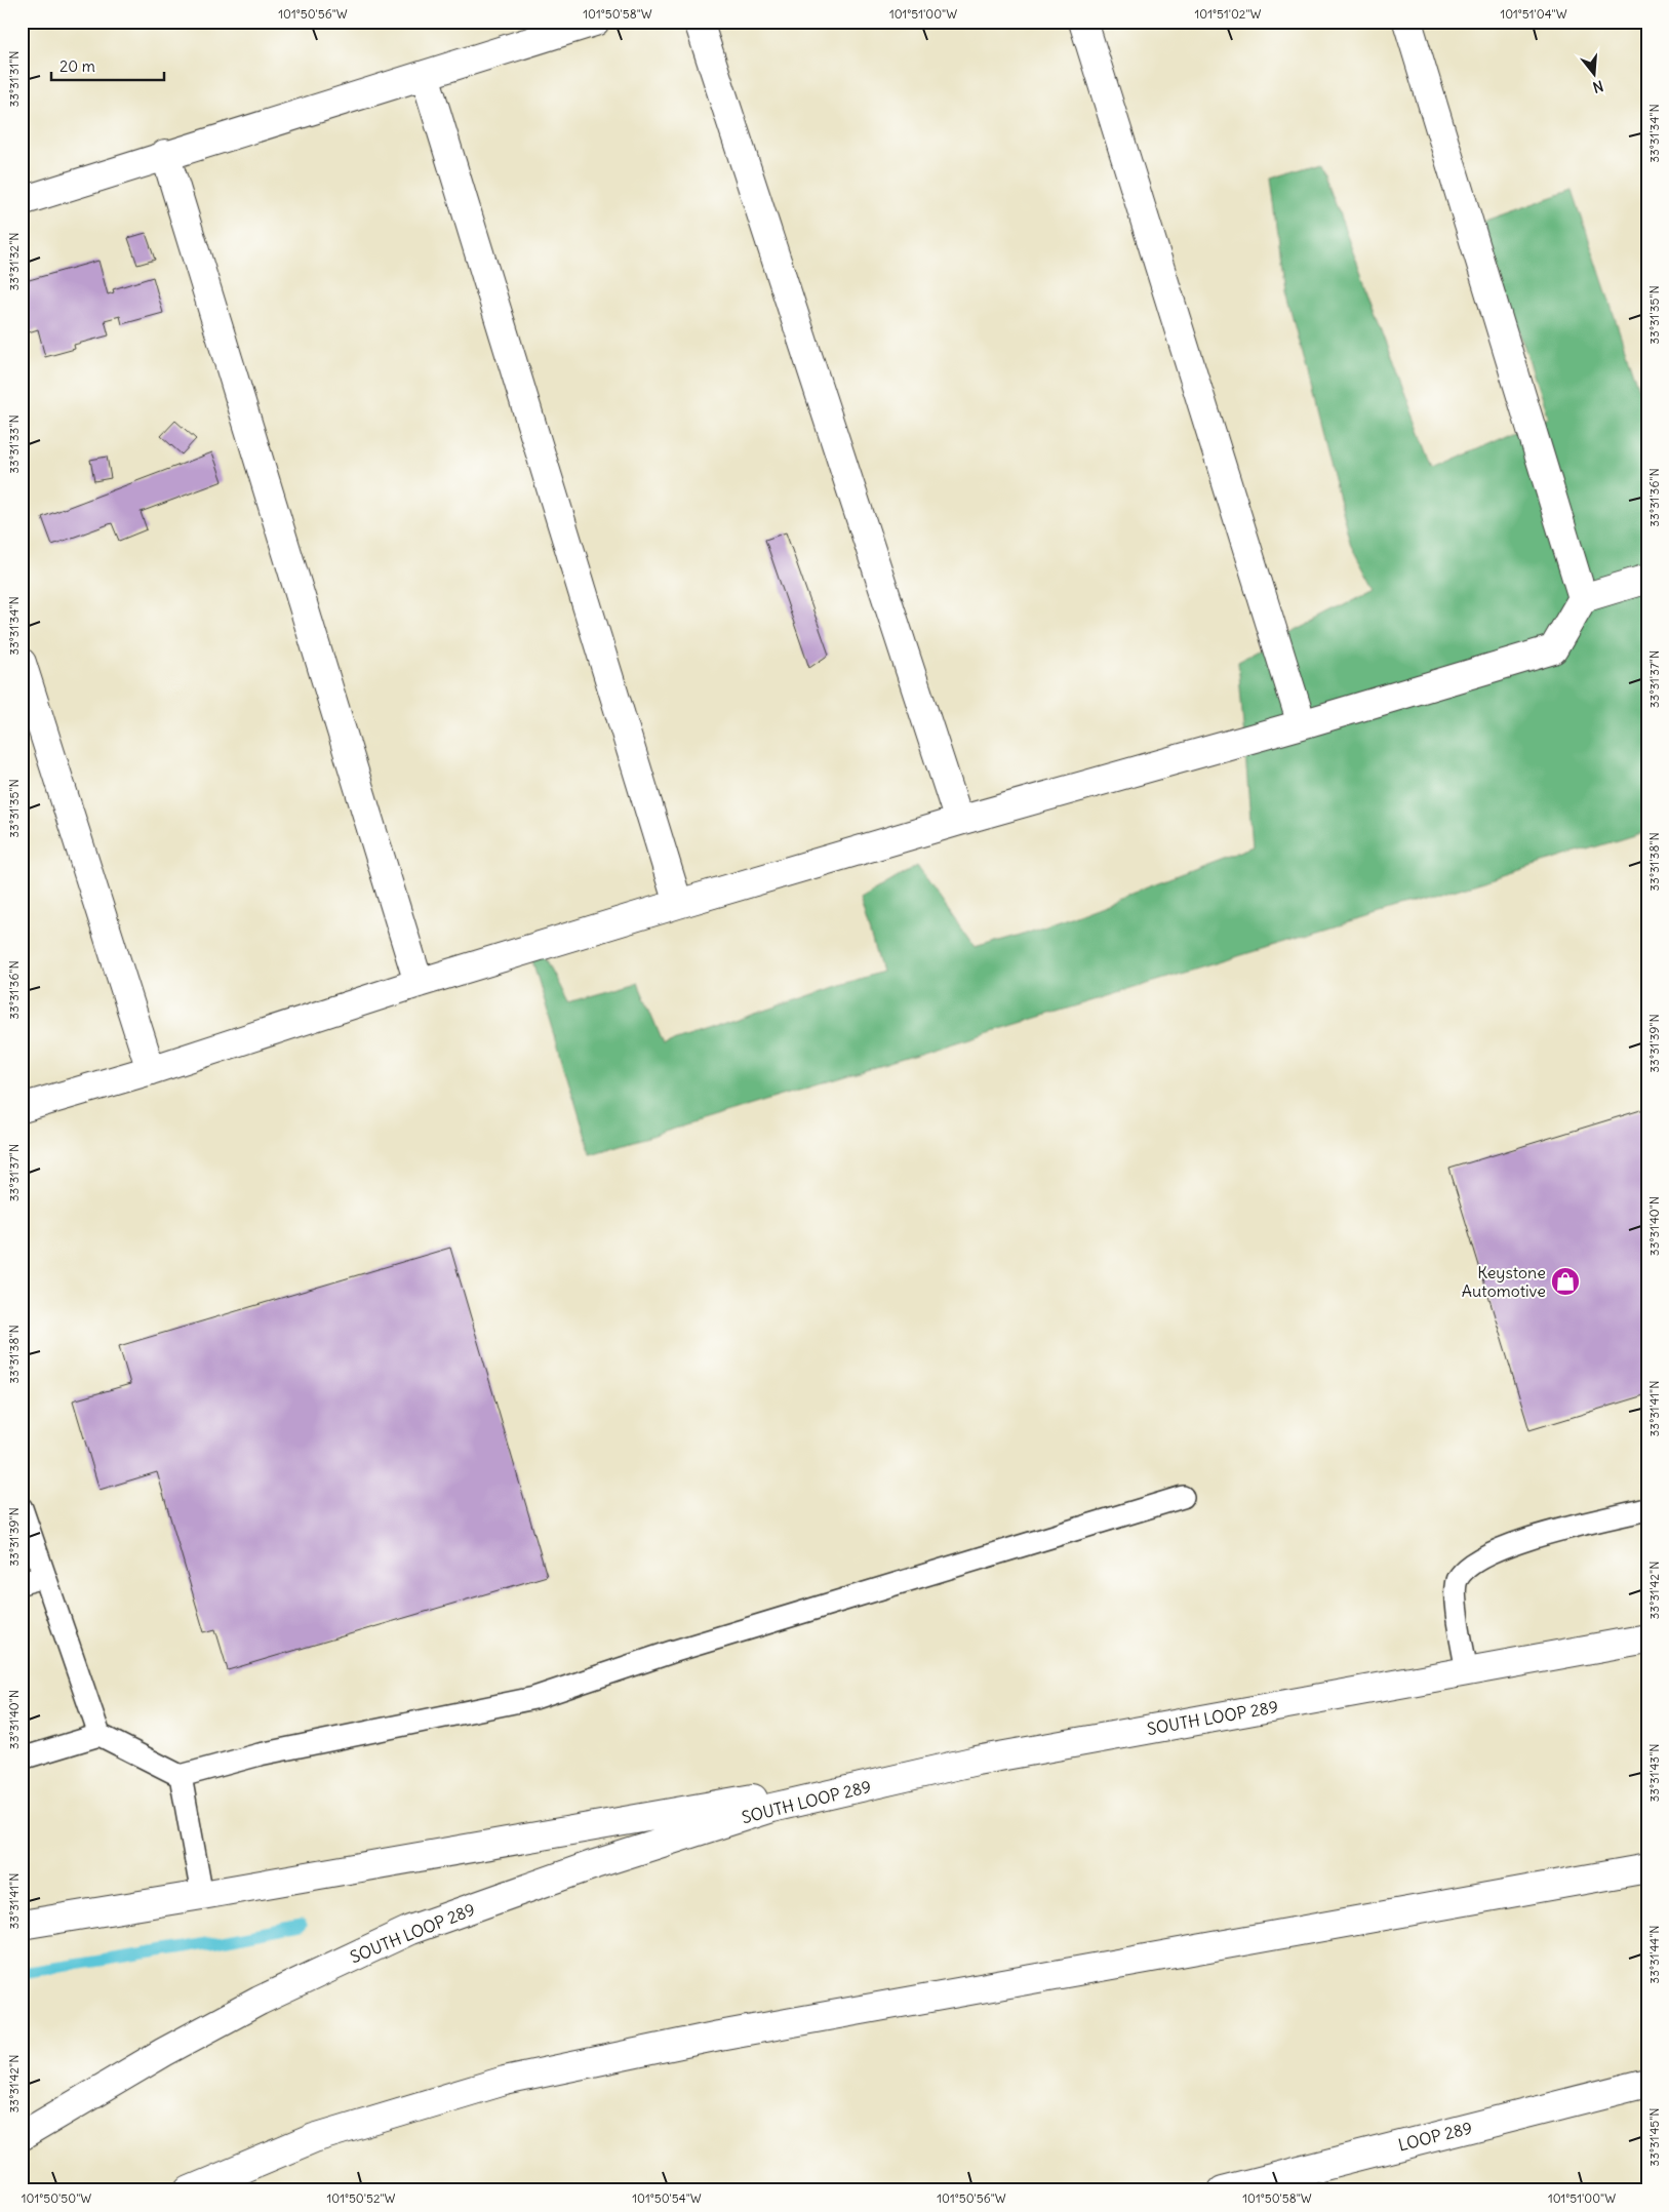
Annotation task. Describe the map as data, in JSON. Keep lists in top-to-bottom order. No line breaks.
{"streets":{"main road":["SOUTH LOOP 289","LOOP 289"]},"places":{"shop":["Keystone Automotive"]},"scale_bar":"20 m","north":"bottom","coordinates":["101°50'56\"W","101°50'58\"W","101°51'00\"W","101°51'02\"W","101°51'04\"W","33°31'31\"N","33°31'34\"N","33°31'32\"N","33°31'35\"N","33°31'33\"N","33°31'36\"N","33°31'37\"N","33°31'38\"N","33°31'39\"N","33°31'40\"N","33°31'41\"N","33°31'42\"N","33°31'43\"N","33°31'44\"N","33°31'45\"N","101°50'50\"W","101°50'52\"W","101°50'54\"W"]}
